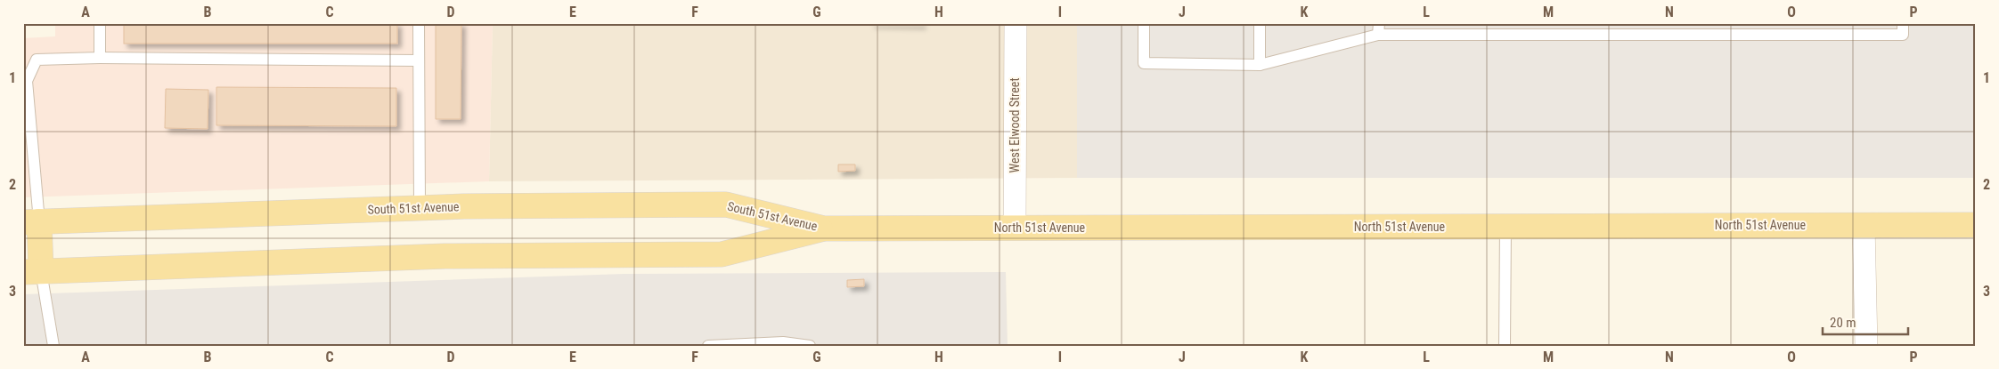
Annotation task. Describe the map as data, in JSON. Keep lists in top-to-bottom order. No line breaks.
{"streets":{"main road":["South 51st Avenue","North 51st Avenue"],"street":["West Elwood Street"]},"crossings":[["West Elwood Street","North 51st Avenue"],["South 51st Avenue","North 51st Avenue"]],"scale_bar":"20 m","grid":{"columns":["A","B","C","D","E","F","G","H","I","J","K","L","M","N","O","P"],"rows":["1","2","3"]}}
